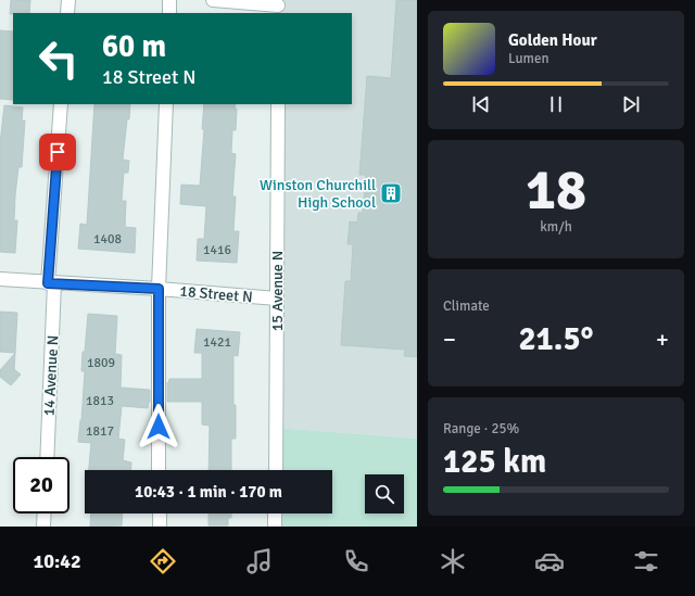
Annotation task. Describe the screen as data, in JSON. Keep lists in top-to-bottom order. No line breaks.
{"streets":{"street":["15 Avenue N","18 Street N","14 Avenue N"]},"crossings":[["15 Avenue N","18 Street N"],["18 Street N","14 Avenue N"]],"places":{"building":["Winston Churchill High School"]},"house_numbers":["1408","1416","1421","1809","1813","1817"],"page":{"turn":["60 m","18 Street N"],"song":["Golden Hour","Lumen"],"tile":[["18","km/h"],"Climate",["Range · 25%","125 km"]],"heat":["−","21.5°","+"],"limit":"20","trip":"10:43 · 1 min · 170 m","tabs":"10:42"}}
